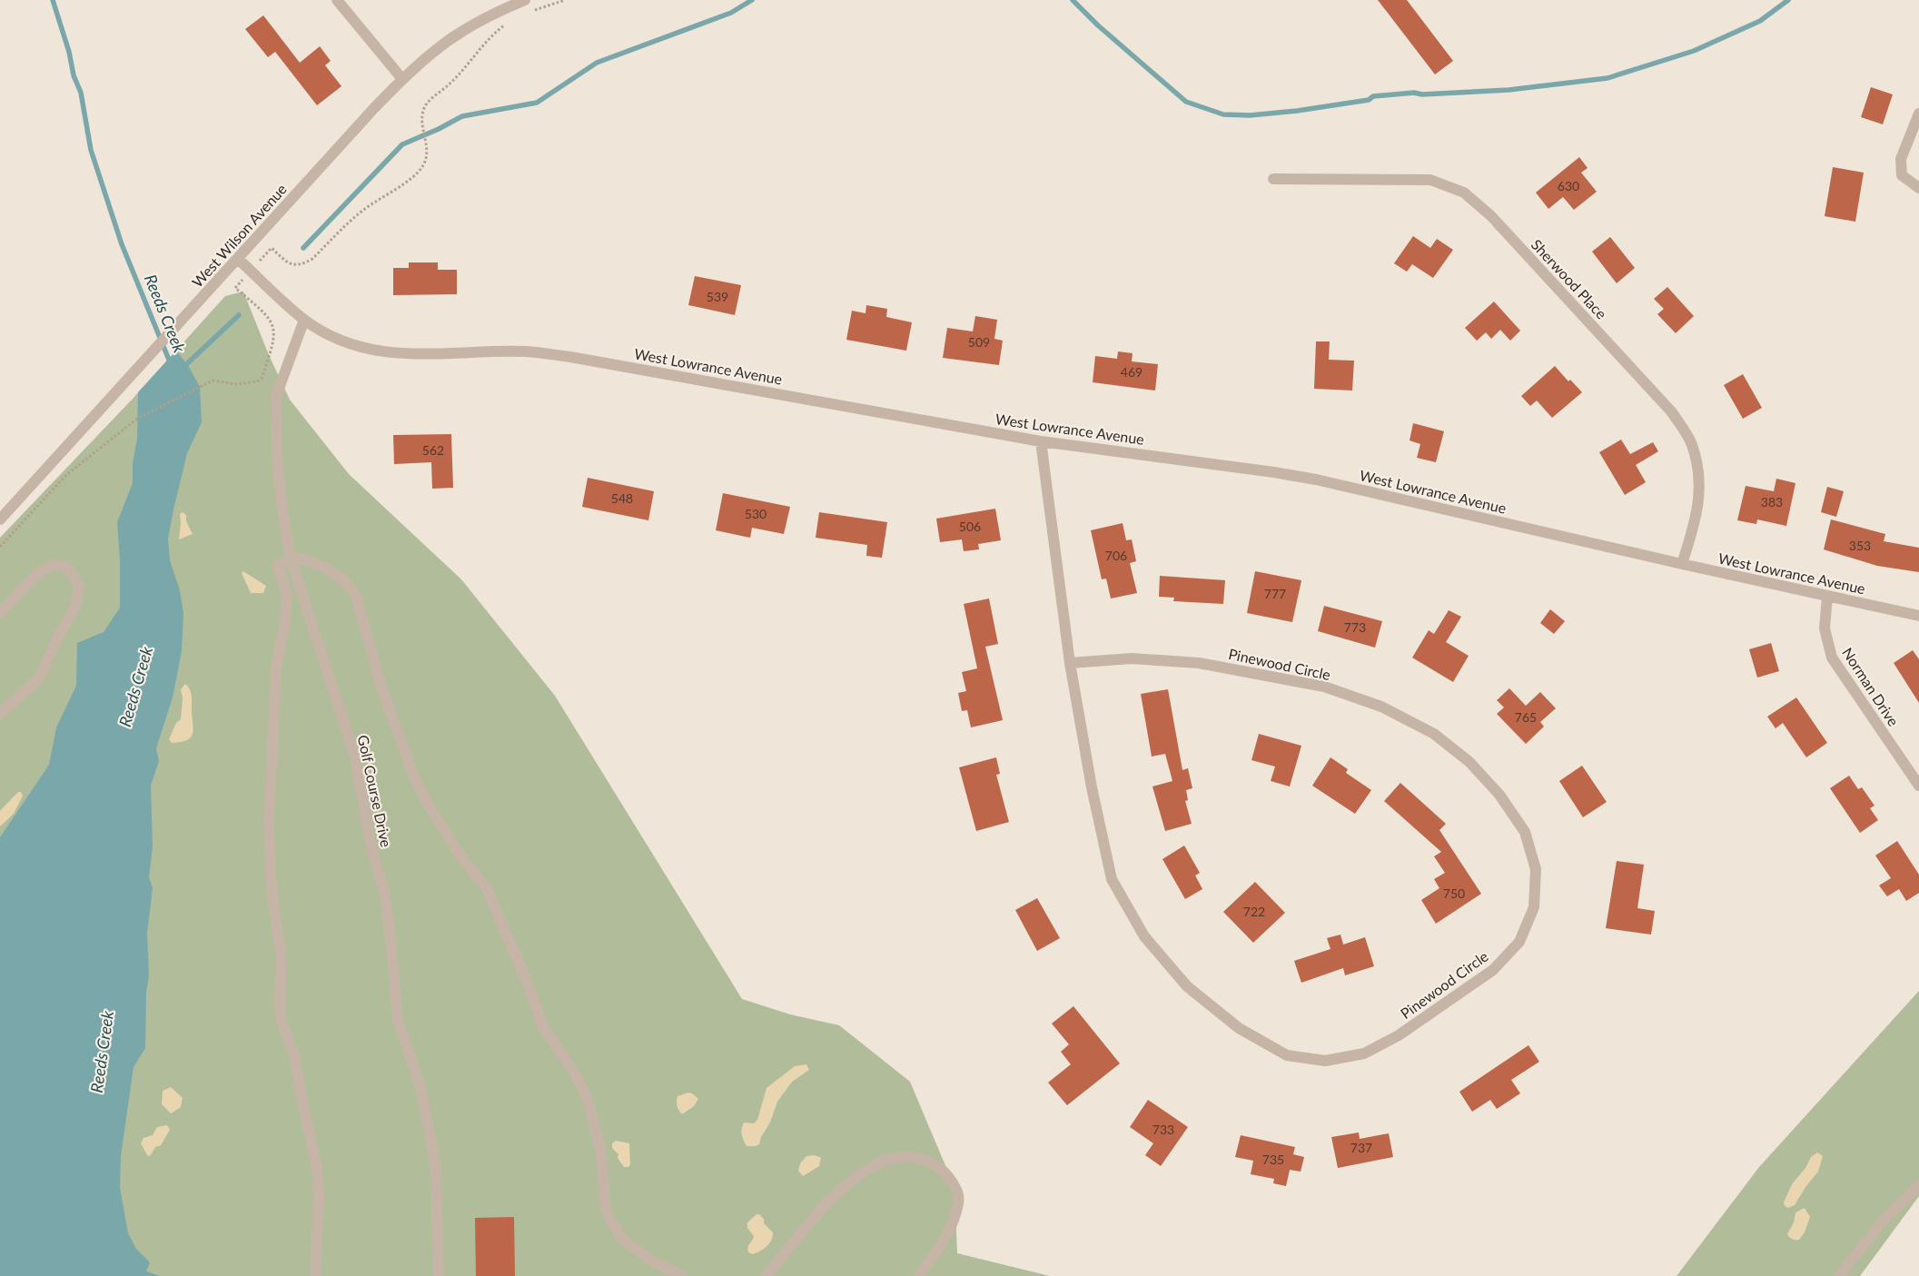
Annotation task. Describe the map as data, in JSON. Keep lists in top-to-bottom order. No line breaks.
{"streets":{"street":["West Wilson Avenue","Sherwood Place","West Lowrance Avenue","Pinewood Circle","Norman Drive","Golf Course Drive"]},"crossings":[["West Wilson Avenue","West Lowrance Avenue"],["Sherwood Place","West Lowrance Avenue"],["West Lowrance Avenue","Pinewood Circle"],["West Lowrance Avenue","Norman Drive"],["West Lowrance Avenue","Golf Course Drive"]],"water":["Reeds Creek"],"house_numbers":["630","539","509","469","562","548","383","530","506","353","706","777","773","765","750","722","733","737","735"]}
